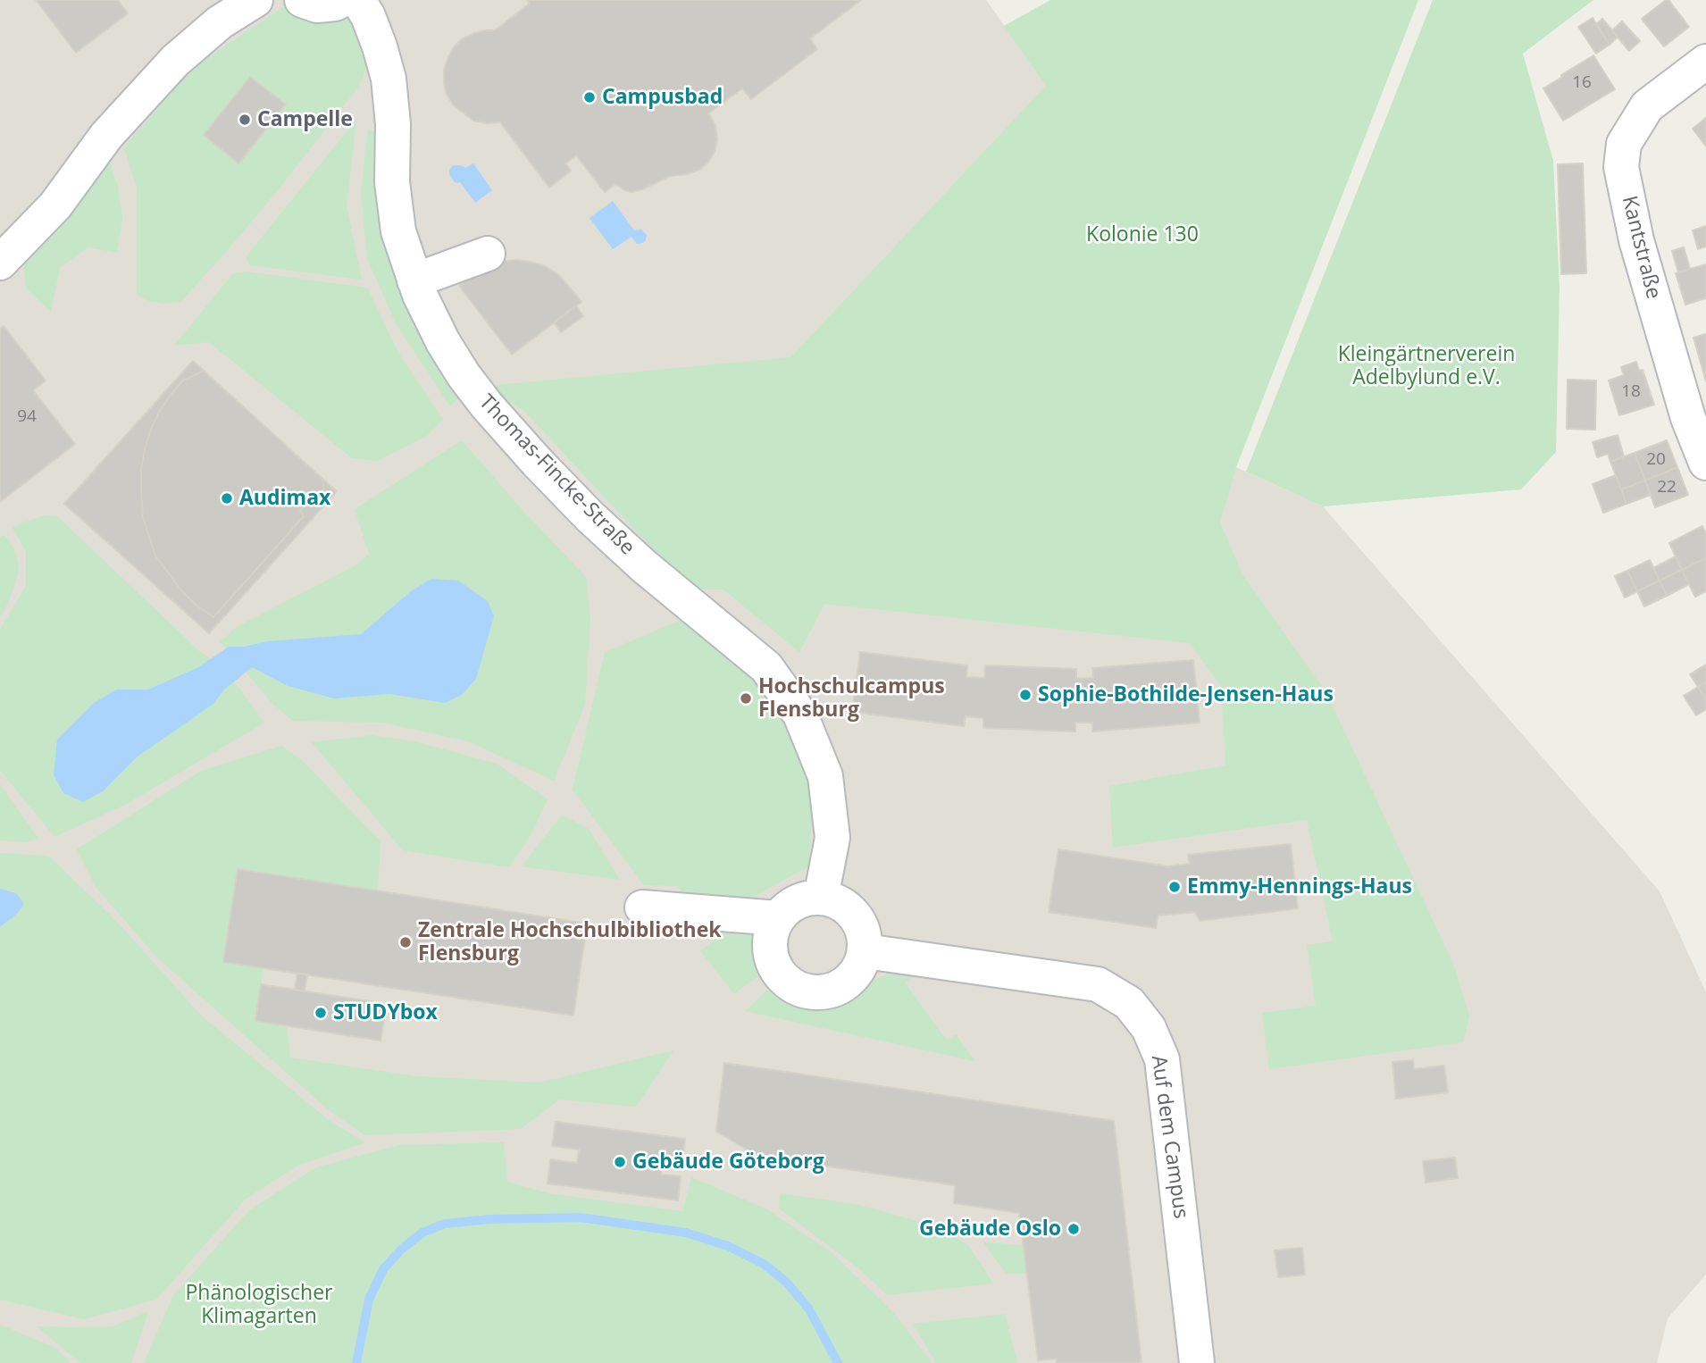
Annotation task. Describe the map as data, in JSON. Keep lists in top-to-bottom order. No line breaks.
{"streets":{"street":["Kantstraße","Thomas-Fincke-Straße","Auf dem Campus"]},"crossings":[["Thomas-Fincke-Straße","Auf dem Campus"]],"parks":["Kolonie 130","Kleingärtnerverein Adelbylund e.V.","Phänologischer Klimagarten"],"places":["Campusbad","Campelle","Audimax","Sophie-Bothilde-Jensen-Haus","Hochschulcampus Flensburg","Emmy-Hennings-Haus","Zentrale Hochschulbibliothek Flensburg","STUDYbox","Gebäude Göteborg","Gebäude Oslo"],"house_numbers":["16","18","94","20","22"]}
